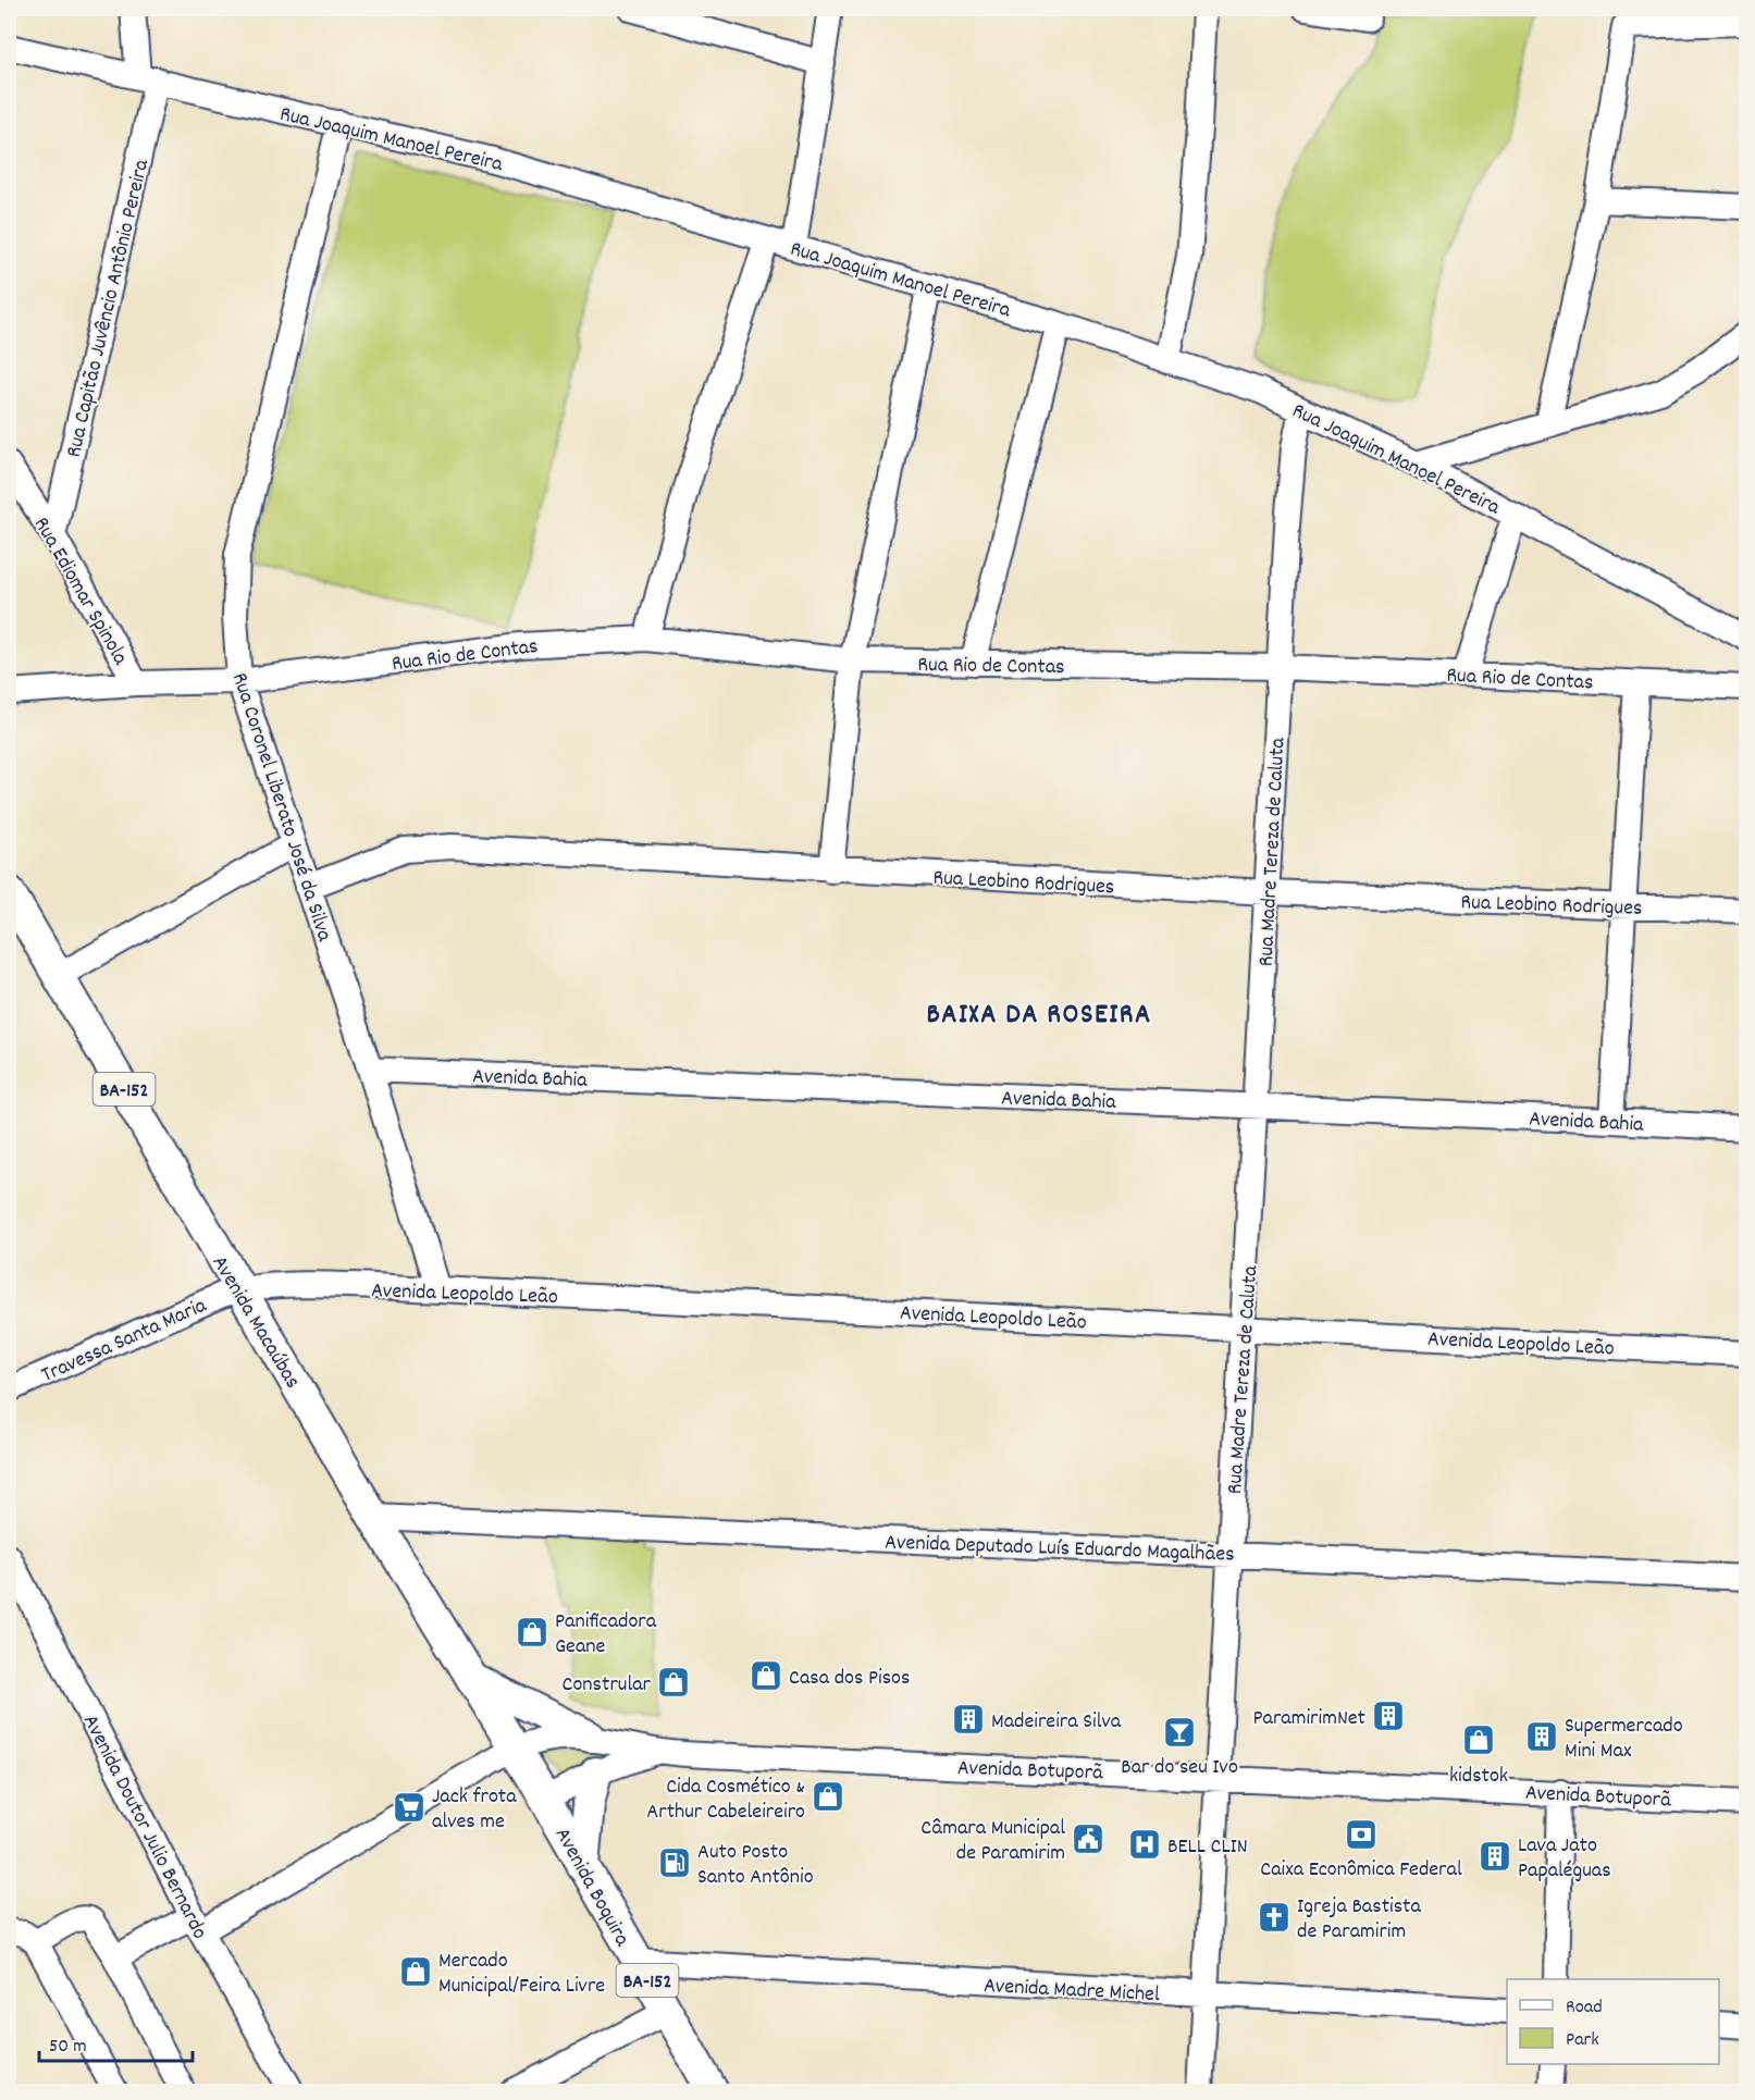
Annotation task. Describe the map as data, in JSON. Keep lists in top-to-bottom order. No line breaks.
{"streets":{"main road":["BA-152","Avenida Macaúbas","Avenida Boquira"],"street":["Rua Joaquim Manoel Pereira","Rua Capitão Juvêncio Antônio Pereira","Rua Ediomar Spinola","Rua Rio de Contas","Rua Coronel Liberato José da Silva","Rua Madre Tereza de Caluta","Rua Leobino Rodrigues","Avenida Bahia","Avenida Leopoldo Leão","Travessa Santa Maria","Avenida Deputado Luís Eduardo Magalhães","Avenida Botuporã","Avenida Doutor Julio Bernardo","Avenida Madre Michel"]},"crossings":[["Rua Joaquim Manoel Pereira","Rua Capitão Juvêncio Antônio Pereira"],["Rua Joaquim Manoel Pereira","Rua Coronel Liberato José da Silva"],["Rua Joaquim Manoel Pereira","Rua Madre Tereza de Caluta"],["Rua Capitão Juvêncio Antônio Pereira","Rua Ediomar Spinola"],["Rua Ediomar Spinola","Rua Rio de Contas"],["Rua Rio de Contas","Rua Coronel Liberato José da Silva"],["Rua Rio de Contas","Rua Madre Tereza de Caluta"],["Rua Coronel Liberato José da Silva","Rua Leobino Rodrigues"],["Rua Coronel Liberato José da Silva","Avenida Bahia"],["Rua Coronel Liberato José da Silva","Avenida Leopoldo Leão"],["Rua Madre Tereza de Caluta","Rua Leobino Rodrigues"],["Rua Madre Tereza de Caluta","Avenida Bahia"],["Rua Madre Tereza de Caluta","Avenida Leopoldo Leão"],["Rua Madre Tereza de Caluta","Avenida Deputado Luís Eduardo Magalhães"],["Rua Madre Tereza de Caluta","Avenida Botuporã"],["Rua Madre Tereza de Caluta","Avenida Madre Michel"],["Avenida Leopoldo Leão","Avenida Macaúbas"],["Avenida Leopoldo Leão","Travessa Santa Maria"],["Avenida Macaúbas","Travessa Santa Maria"],["Avenida Macaúbas","Avenida Deputado Luís Eduardo Magalhães"],["Avenida Macaúbas","Avenida Botuporã"],["Avenida Macaúbas","Avenida Boquira"],["Avenida Botuporã","Avenida Doutor Julio Bernardo"],["Avenida Botuporã","Avenida Boquira"],["Avenida Boquira","Avenida Madre Michel"]],"districts":["BAIXA DA ROSEIRA"],"places":{"shop":["Panificadora Geane","Casa dos Pisos","Constrular","kidstok","Cida Cosmético & Arthur Cabeleireiro","Mercado Municipal/Feira Livre"],"building":["ParamirimNet","Madeireira Silva","Supermercado Mini Max","Lava Jato Papaléguas"],"bar":["Bar do seu Ivo"],"supermarket":["Jack frota alves me"],"bank":["Caixa Econômica Federal"],"public building":["Câmara Municipal de Paramirim"],"hospital":["BELL CLIN"],"fuel station":["Auto Posto Santo Antônio"],"church":["Igreja Bastista de Paramirim"]},"legend":["Road","Park"],"scale_bar":"50 m"}
